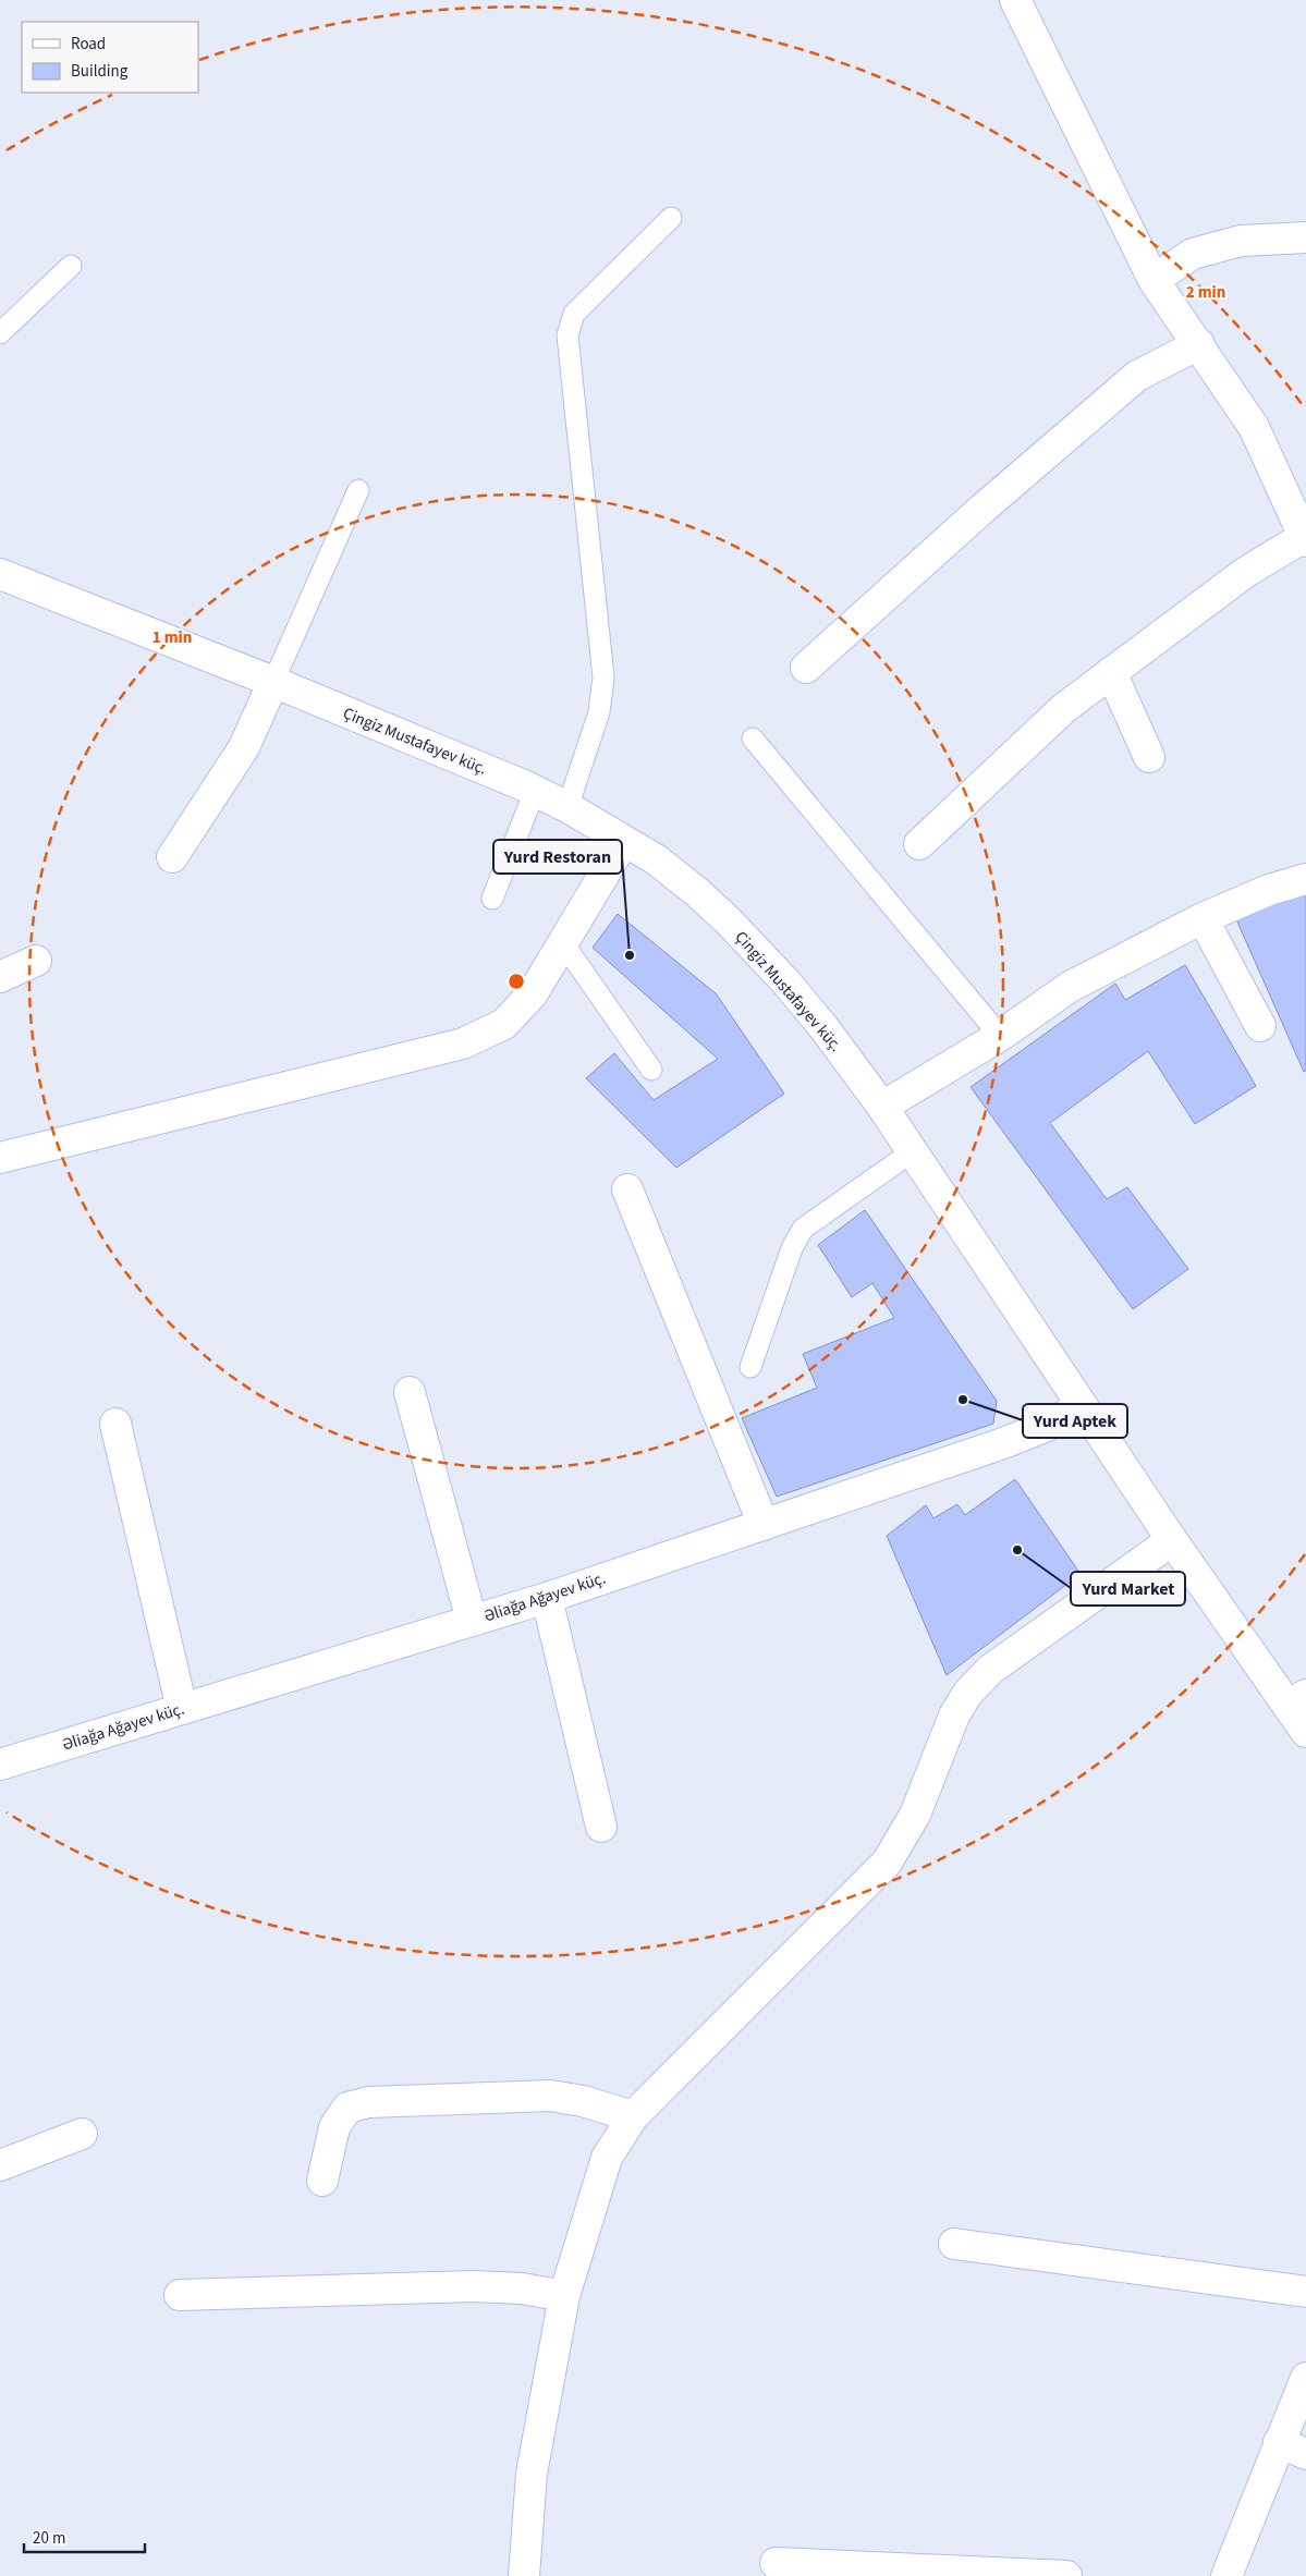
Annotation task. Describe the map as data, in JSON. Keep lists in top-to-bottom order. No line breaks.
{"streets":{"street":["Çingiz Mustafayev küç.","Əliağa Ağayev küç."]},"crossings":[["Çingiz Mustafayev küç.","Əliağa Ağayev küç."]],"places":["Yurd Restoran","Yurd Aptek","Yurd Market"],"legend":["Road","Building"],"scale_bar":"20 m","rings":["2 min","1 min"]}
